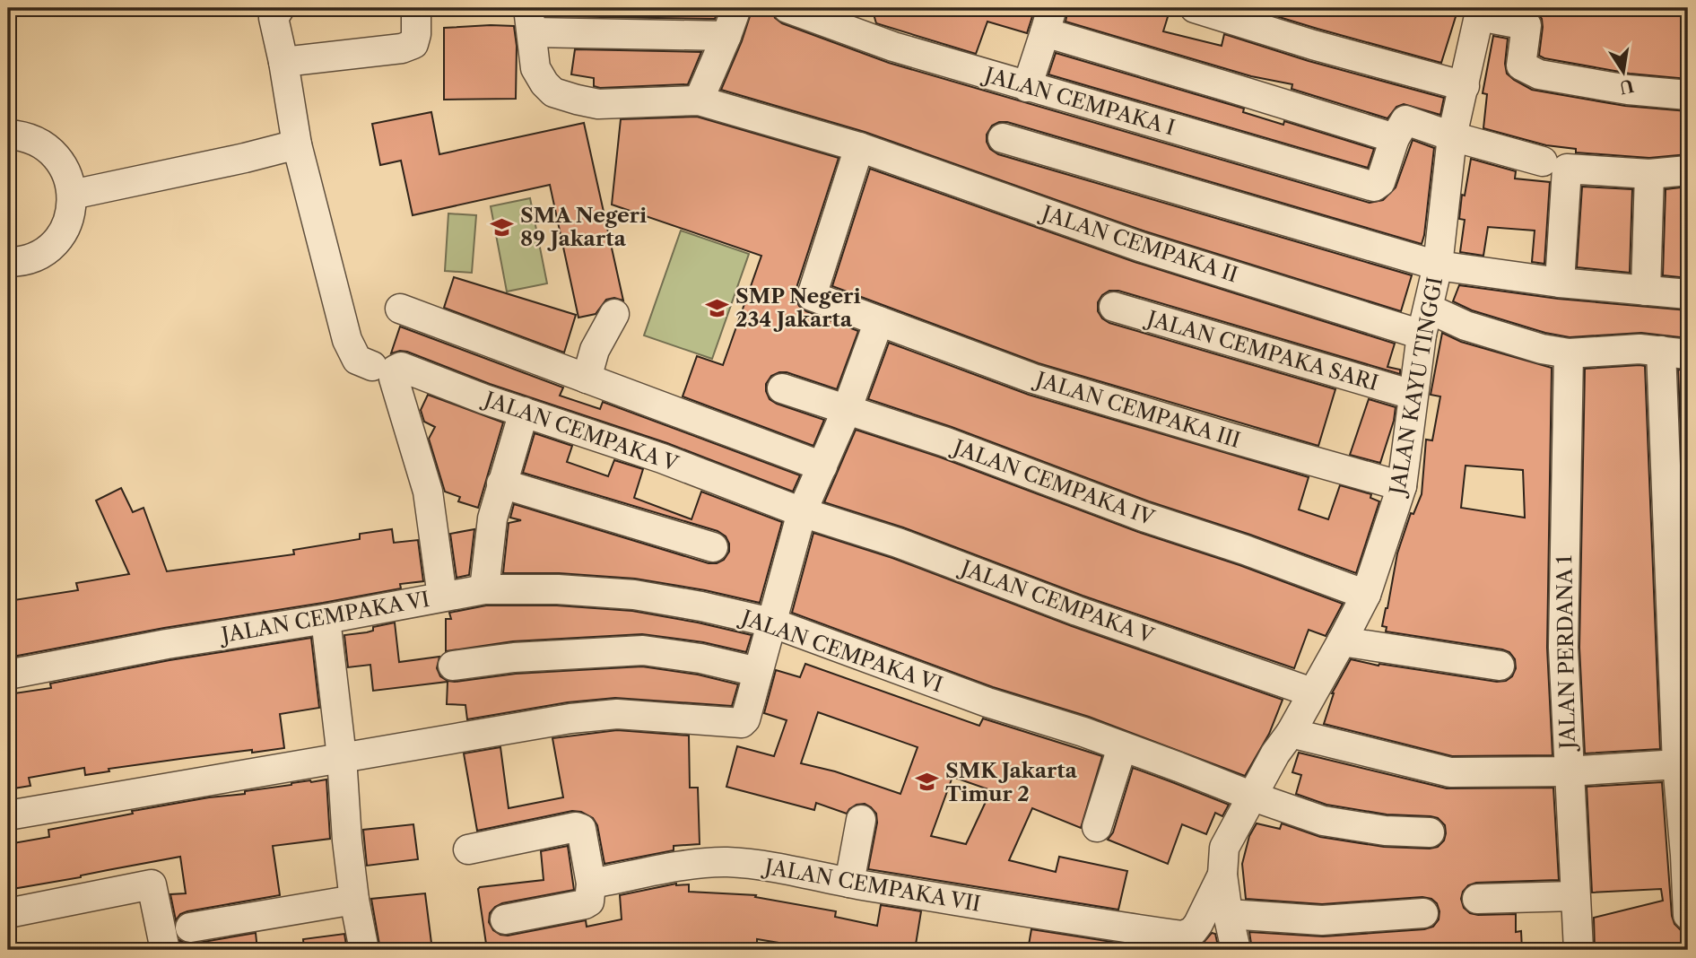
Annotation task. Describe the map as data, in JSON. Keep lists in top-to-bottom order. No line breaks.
{"streets":{"street":["JALAN CEMPAKA I","JALAN CEMPAKA II","JALAN CEMPAKA SARI","JALAN KAYU TINGGI","JALAN CEMPAKA III","JALAN CEMPAKA V","JALAN CEMPAKA IV","JALAN CEMPAKA VI","JALAN PERDANA 1","JALAN CEMPAKA VII"]},"crossings":[["JALAN CEMPAKA II","JALAN KAYU TINGGI"],["JALAN CEMPAKA II","JALAN CEMPAKA III"],["JALAN CEMPAKA II","JALAN PERDANA 1"],["JALAN CEMPAKA SARI","JALAN KAYU TINGGI"],["JALAN KAYU TINGGI","JALAN CEMPAKA III"],["JALAN KAYU TINGGI","JALAN CEMPAKA V"],["JALAN KAYU TINGGI","JALAN CEMPAKA IV"],["JALAN KAYU TINGGI","JALAN CEMPAKA VI"],["JALAN KAYU TINGGI","JALAN CEMPAKA VII"]],"places":{"school or university":["SMA Negeri 89 Jakarta","SMP Negeri 234 Jakarta","SMK Jakarta Timur 2"]},"north":"bottom"}
